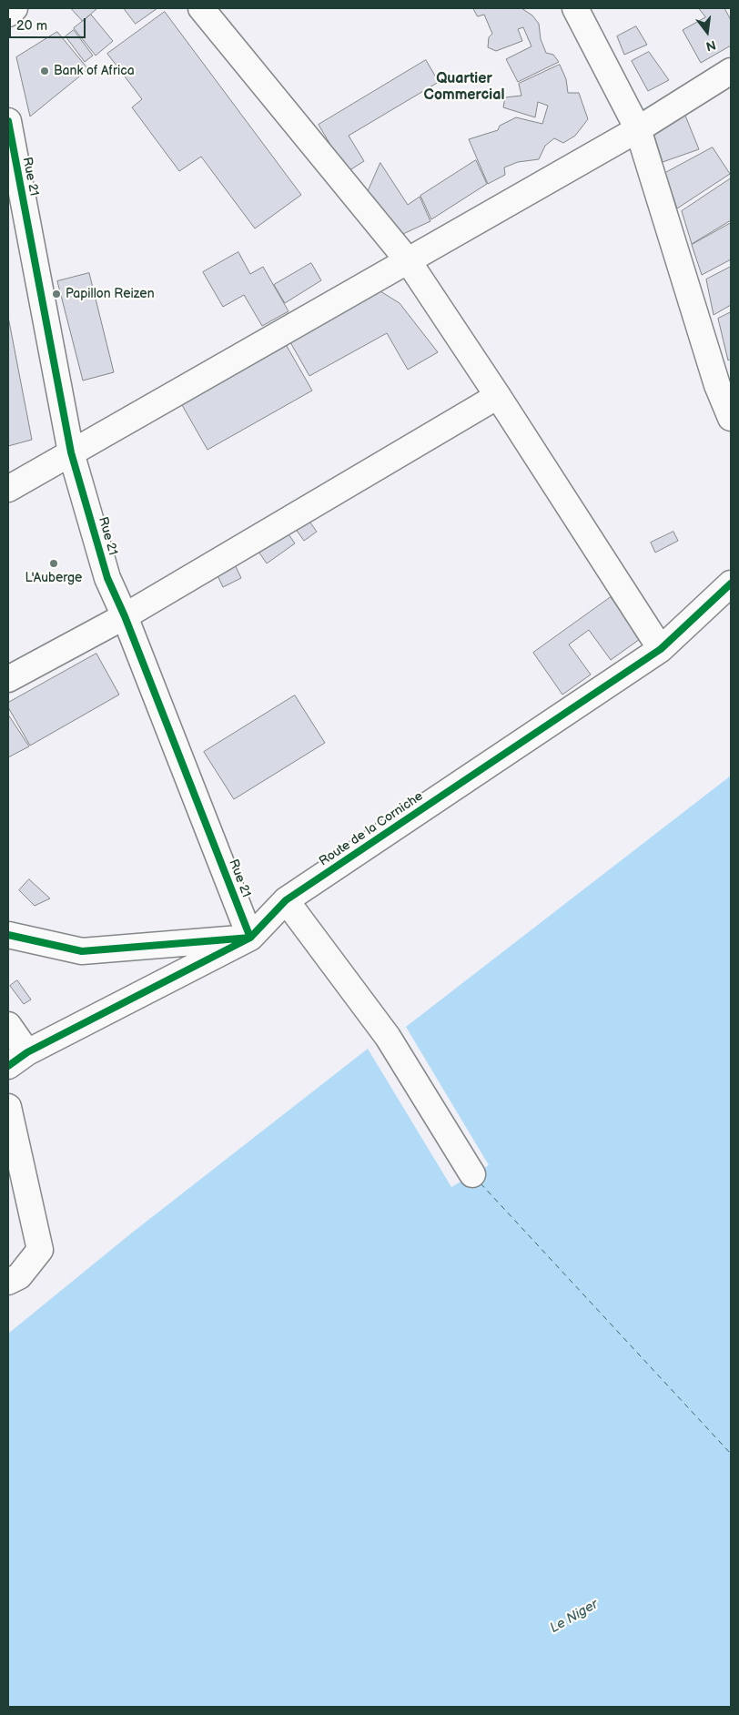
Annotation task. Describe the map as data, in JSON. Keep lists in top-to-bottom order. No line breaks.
{"streets":{"street":["Rue 21","Route de la Corniche"]},"crossings":[["Rue 21","Route de la Corniche"]],"districts":["Quartier Commercial"],"water":["Le Niger"],"places":["Bank of Africa","Papillon Reizen","L'Auberge"],"scale_bar":"20 m","north":"bottom"}
